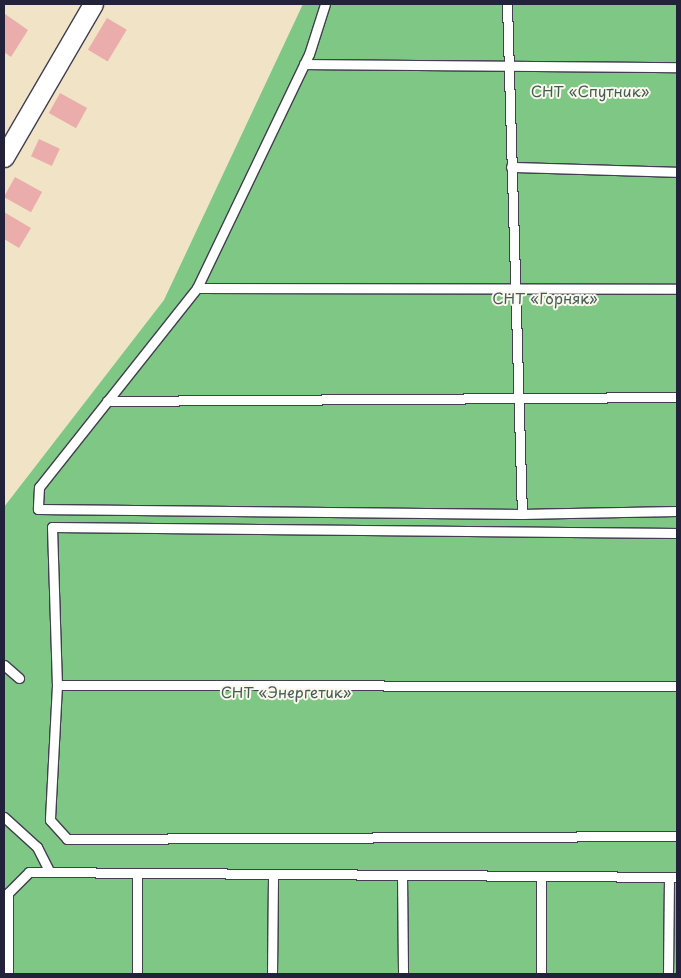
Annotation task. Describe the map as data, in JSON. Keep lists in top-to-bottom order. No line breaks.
{"parks":["СНТ «Спутник»","СНТ «Горняк»","СНТ «Энергетик»"]}
